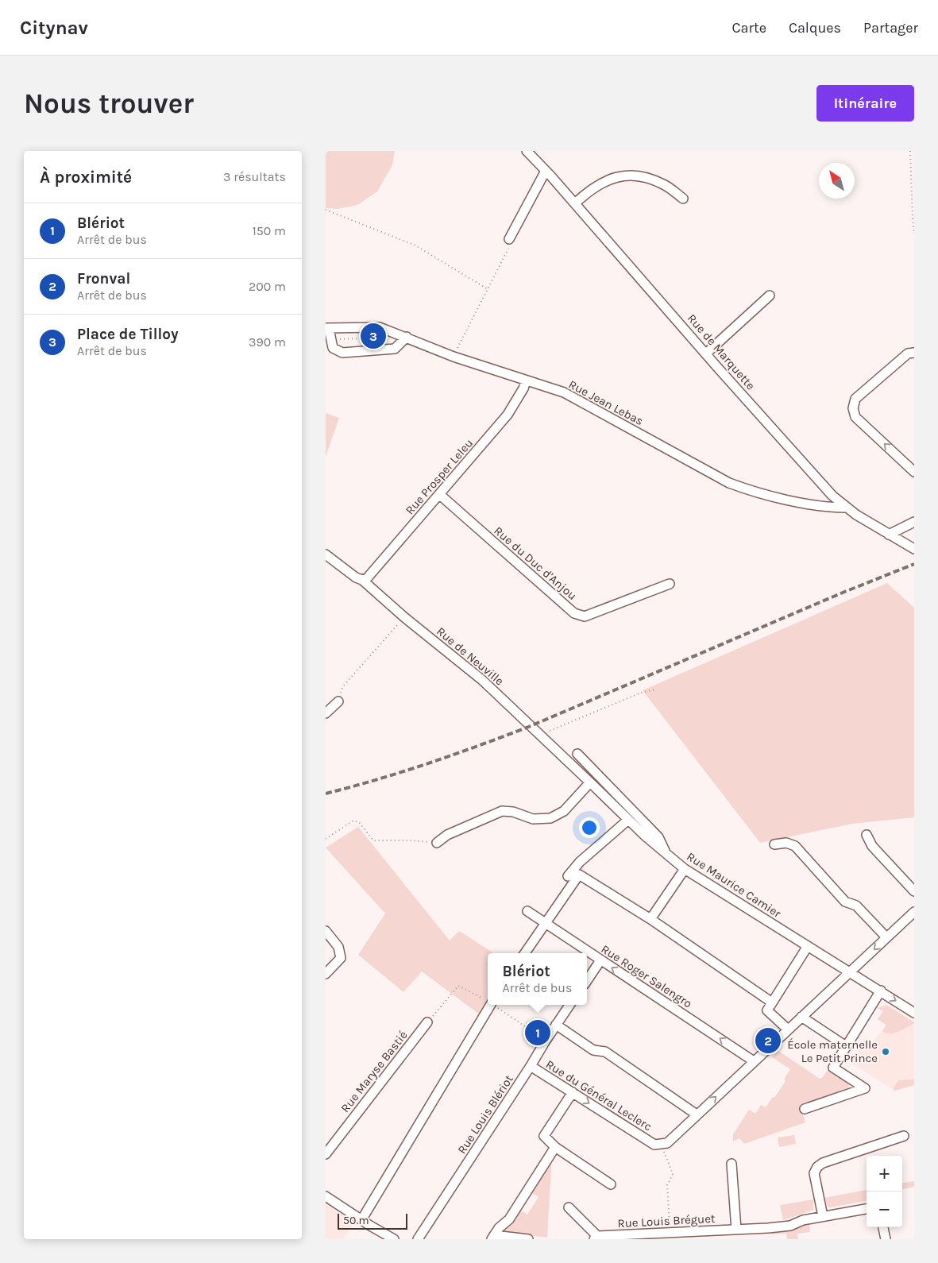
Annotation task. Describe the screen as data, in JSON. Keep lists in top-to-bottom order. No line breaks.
{"streets":{"street":["Rue de Marquette","Rue Jean Lebas","Rue Prosper Leleu","Rue du Duc d'Anjou","Rue de Neuville","Rue Maurice Camier","Rue Roger Salengro","Rue Maryse Bastié","Rue du Général Leclerc","Rue Louis Blériot","Rue Louis Bréguet"]},"crossings":[["Rue de Marquette","Rue Jean Lebas"],["Rue Jean Lebas","Rue Prosper Leleu"],["Rue Prosper Leleu","Rue du Duc d'Anjou"],["Rue Prosper Leleu","Rue de Neuville"],["Rue de Neuville","Rue Maurice Camier"],["Rue Maurice Camier","Rue du Général Leclerc"],["Rue Roger Salengro","Rue du Général Leclerc"],["Rue du Général Leclerc","Rue Louis Blériot"]],"places":["École maternelle Le Petit Prince"],"scale_bar":"50 m","north":"top left","page":{"header":"Citynav","nav":["Carte","Calques","Partager"],"buttons":"Itinéraire","title":"Nous trouver","heading":["À proximité","3 résultats"],"list":[{"mark":"1","name":"Blériot","note":"Arrêt de bus","value":"150 m"},{"mark":"2","name":"Fronval","note":"Arrêt de bus","value":"200 m"},{"mark":"3","name":"Place de Tilloy","note":"Arrêt de bus","value":"390 m"}],"pins":["3","1","2"],"popup":["Blériot","Arrêt de bus"],"map_buttons":["+","−"],"scale":"50 m"}}
